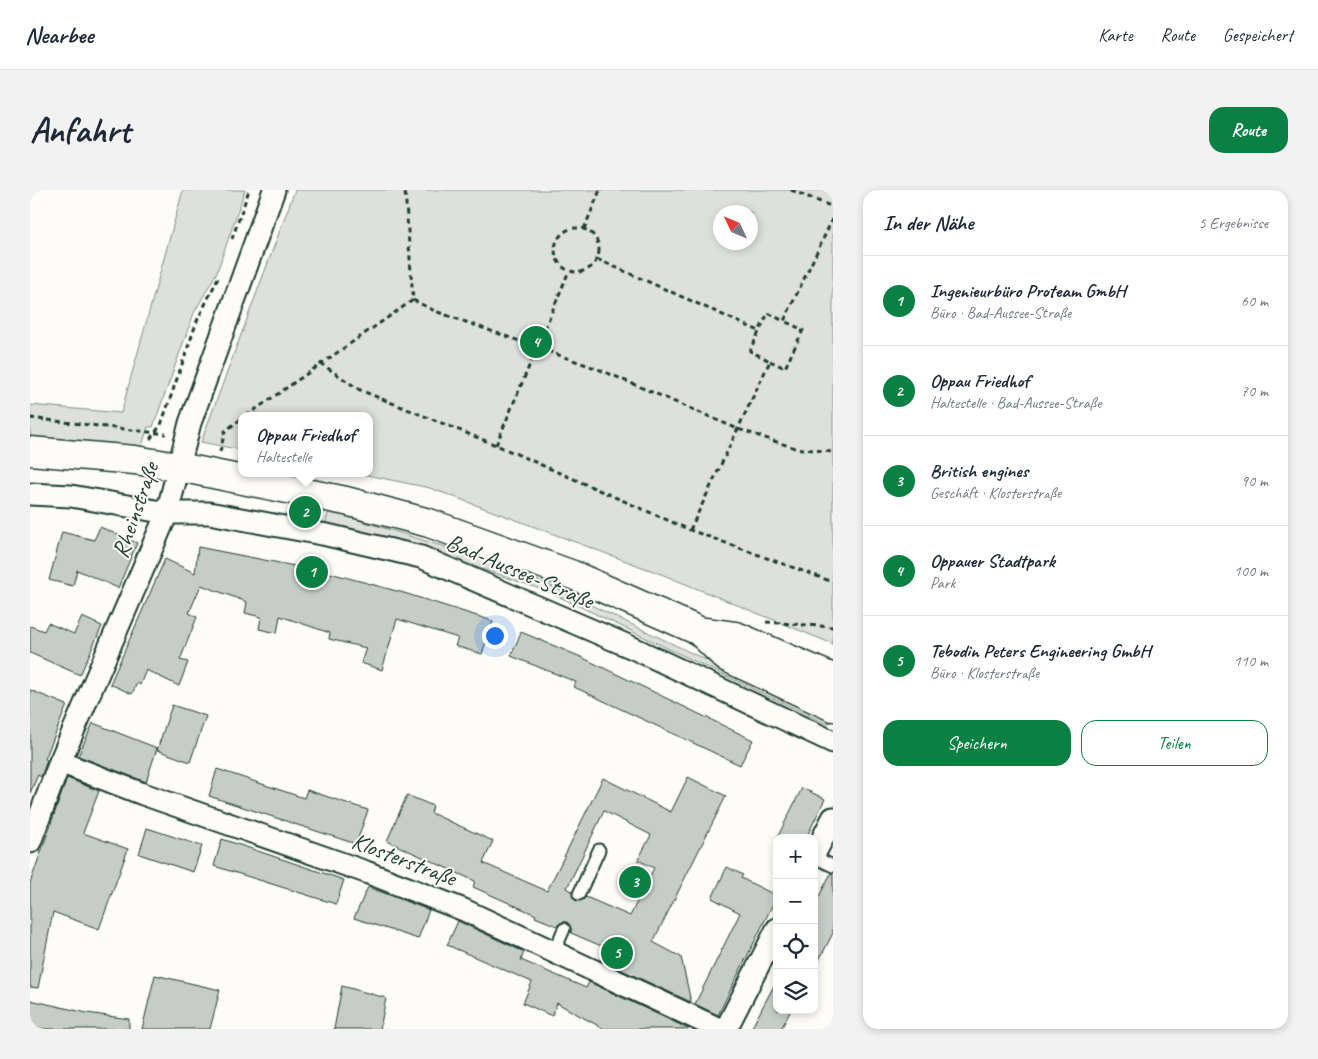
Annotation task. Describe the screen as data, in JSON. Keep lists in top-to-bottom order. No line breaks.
{"streets":{"street":["Rheinstraße","Bad-Aussee-Straße","Klosterstraße"]},"crossings":[["Rheinstraße","Bad-Aussee-Straße"],["Rheinstraße","Klosterstraße"]],"north":"top left","page":{"header":"Nearbee","nav":["Karte","Route","Gespeichert"],"buttons":["Route",["Speichern","Teilen"]],"title":"Anfahrt","heading":["In der Nähe","5 Ergebnisse"],"list":[{"mark":"1","name":"Ingenieurbüro Proteam GmbH","note":"Büro · Bad-Aussee-Straße","value":"60 m"},{"mark":"2","name":"Oppau Friedhof","note":"Haltestelle · Bad-Aussee-Straße","value":"70 m"},{"mark":"3","name":"British engines","note":"Geschäft · Klosterstraße","value":"90 m"},{"mark":"4","name":"Oppauer Stadtpark","note":"Park","value":"100 m"},{"mark":"5","name":"Tebodin Peters Engineering GmbH","note":"Büro · Klosterstraße","value":"110 m"}],"pins":["4","2","1","3","5"],"popup":["Oppau Friedhof","Haltestelle"],"map_buttons":["+","−"]}}
